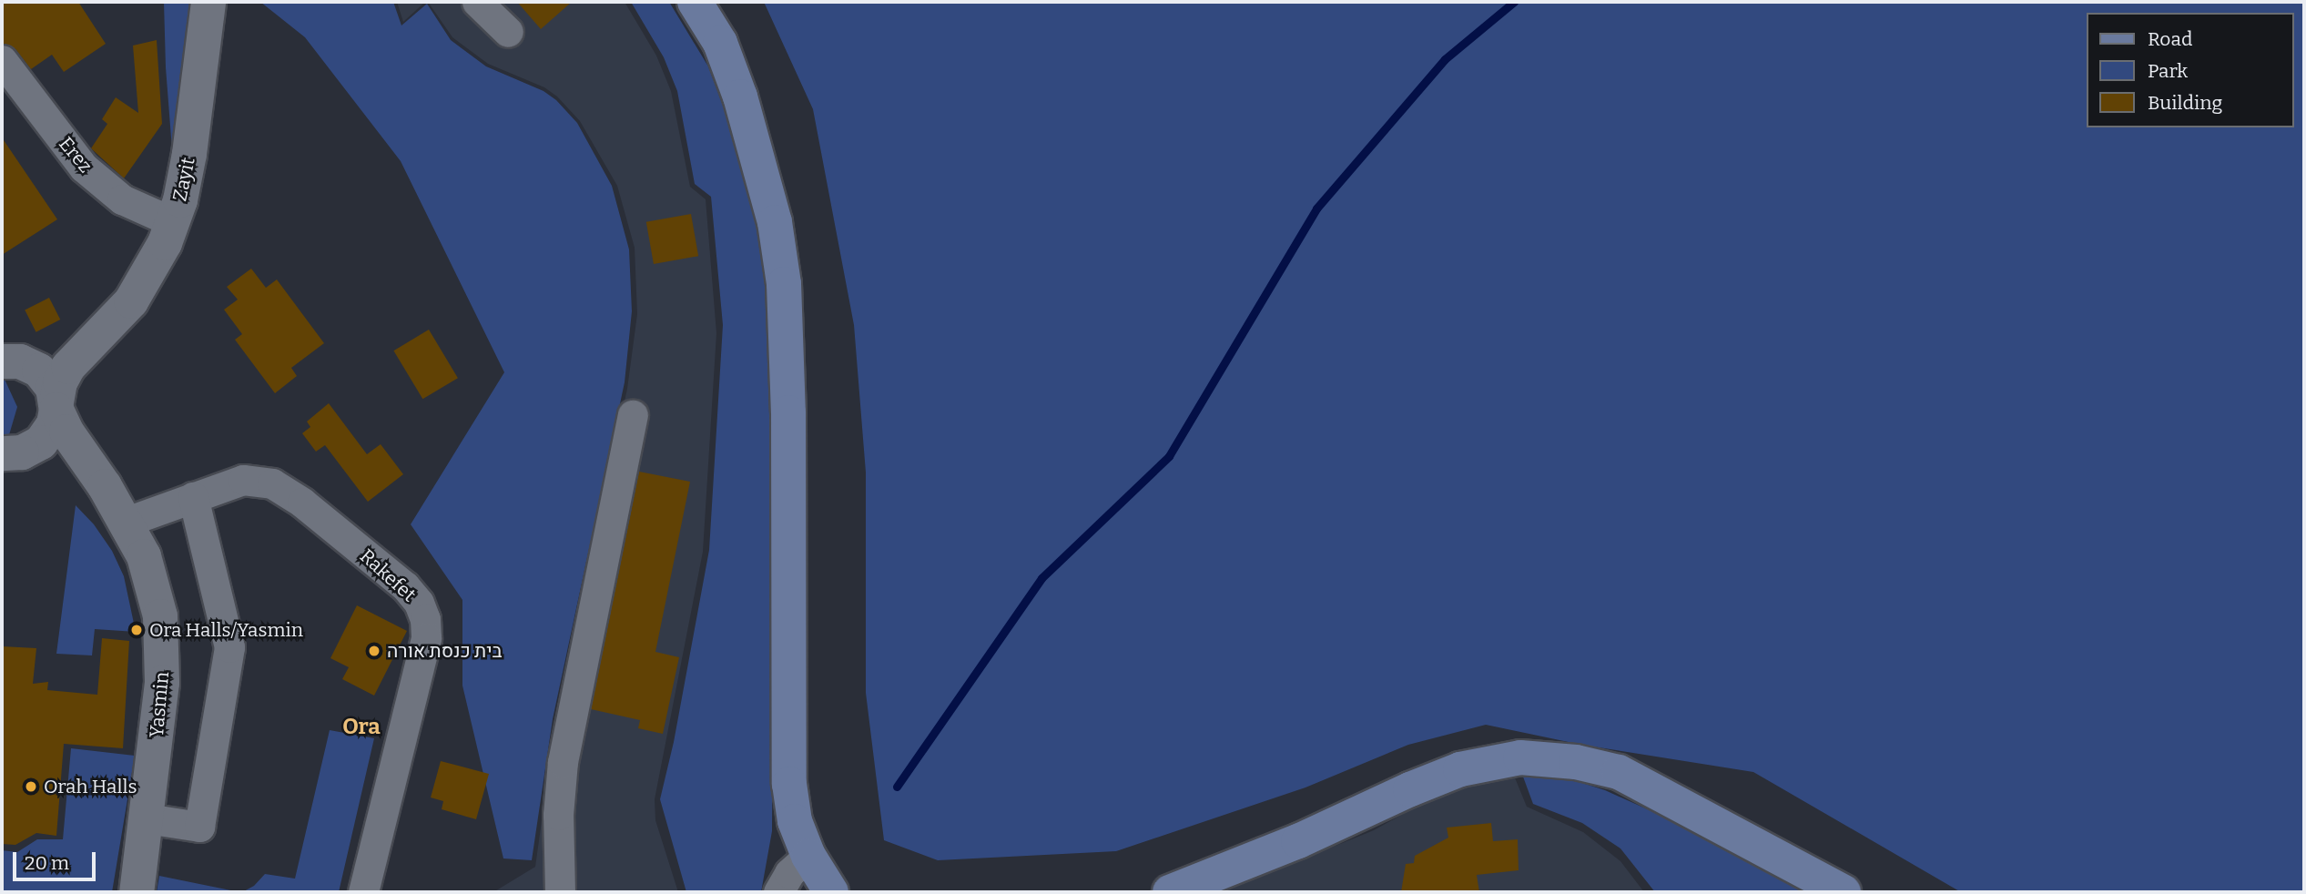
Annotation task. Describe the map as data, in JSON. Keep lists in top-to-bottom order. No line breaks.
{"streets":{"street":["Erez","Zayit","Rakefet","Yasmin"]},"crossings":[["Erez","Zayit"],["Zayit","Yasmin"],["Rakefet","Yasmin"]],"districts":["Ora"],"places":["Ora Halls/Yasmin","בית כנסת אורה","Orah Halls"],"legend":["Road","Park","Building"],"scale_bar":"20 m"}
